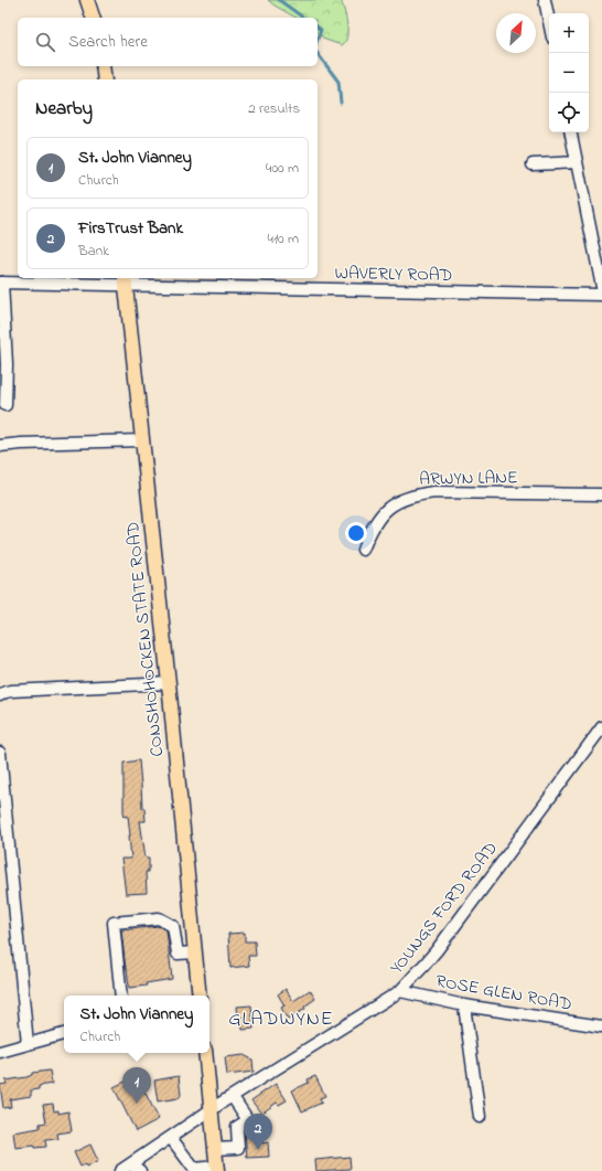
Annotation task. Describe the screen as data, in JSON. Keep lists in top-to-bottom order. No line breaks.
{"streets":{"main road":["CONSHOHOCKEN STATE ROAD"],"street":["WAVERLY ROAD","ARWYN LANE","YOUNGS FORD ROAD","ROSE GLEN ROAD"]},"crossings":[["WAVERLY ROAD","CONSHOHOCKEN STATE ROAD"],["YOUNGS FORD ROAD","ROSE GLEN ROAD"]],"districts":["GLADWYNE"],"north":"top right","page":{"map_buttons":["+","−"],"search":"Search here","heading":["Nearby","2 results"],"list":[{"mark":"1","name":"St. John Vianney","note":"Church","value":"400 m"},{"mark":"2","name":"FirsTrust Bank","note":"Bank","value":"410 m"}],"popup":["St. John Vianney","Church"],"pins":["1","2"]}}
